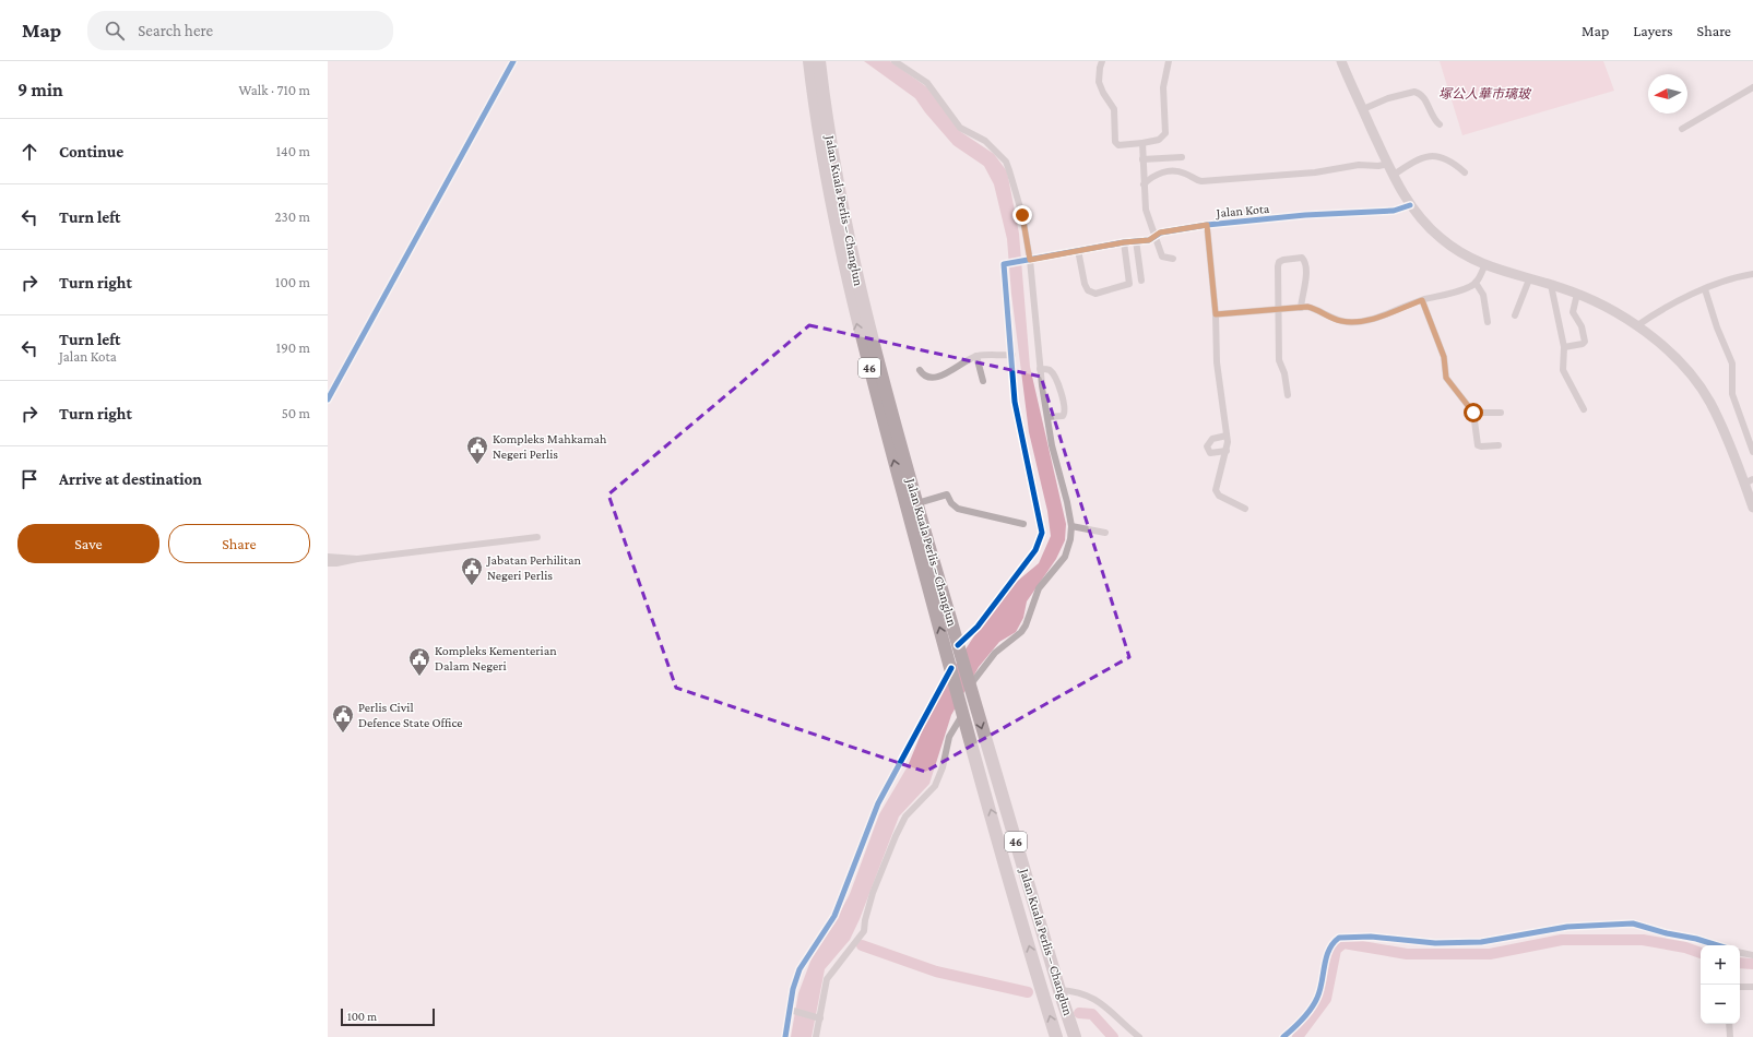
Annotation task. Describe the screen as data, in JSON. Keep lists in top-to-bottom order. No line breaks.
{"streets":{"highway":["Jalan Kuala Perlis – Changlun","46"],"street":["Jalan Kota"]},"parks":["塚公人華市璃玻"],"places":{"public building":["Kompleks Mahkamah Negeri Perlis","Jabatan Perhilitan Negeri Perlis","Kompleks Kementerian Dalam Negeri","Perlis Civil Defence State Office"]},"scale_bar":"100 m","north":"left","page":{"header":"Map","search":"Search here","nav":["Map","Layers","Share"],"heading":["9 min","Walk · 710 m"],"list":[["Continue","140 m"],["Turn left","230 m"],["Turn right","100 m"],["Turn left","Jalan Kota","190 m"],["Turn right","50 m"],"Arrive at destination"],"buttons":["Save","Share"],"map_buttons":["+","−"],"scale":"100 m"}}
